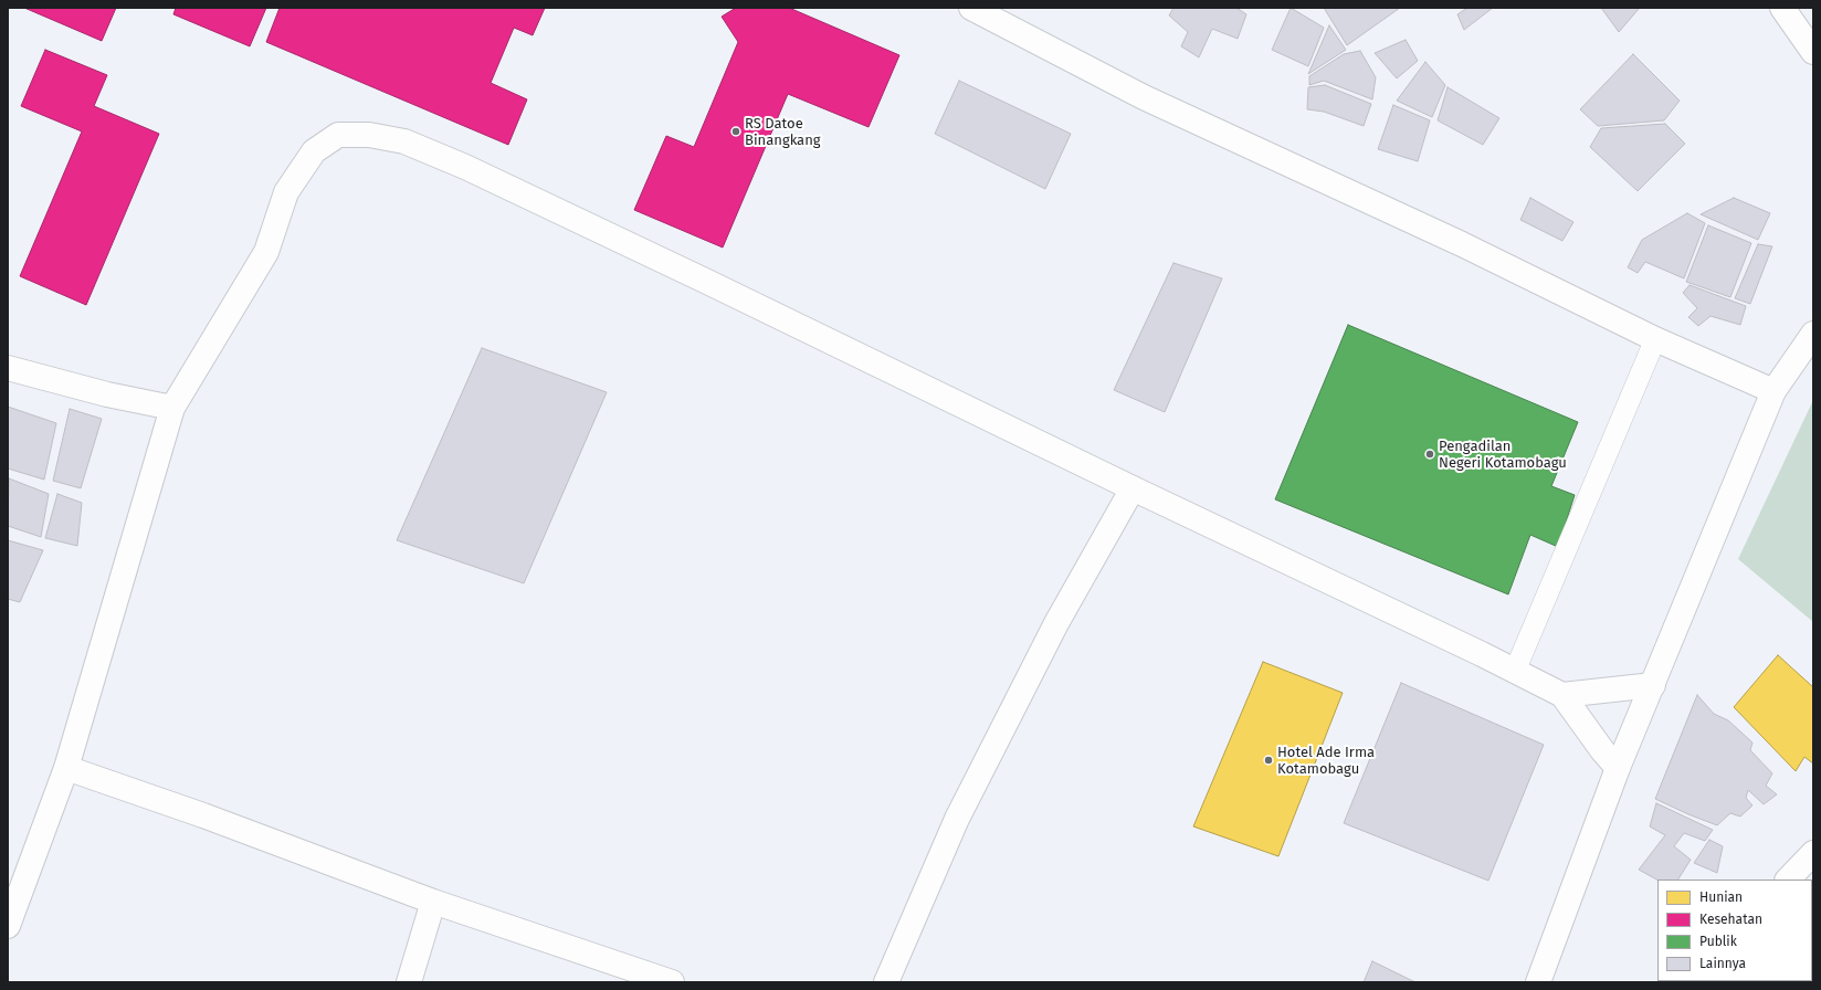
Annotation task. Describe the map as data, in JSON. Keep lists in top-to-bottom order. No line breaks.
{"places":["RS Datoe Binangkang","Pengadilan Negeri Kotamobagu","Hotel Ade Irma Kotamobagu"],"legend":["Hunian","Kesehatan","Publik","Lainnya"]}
